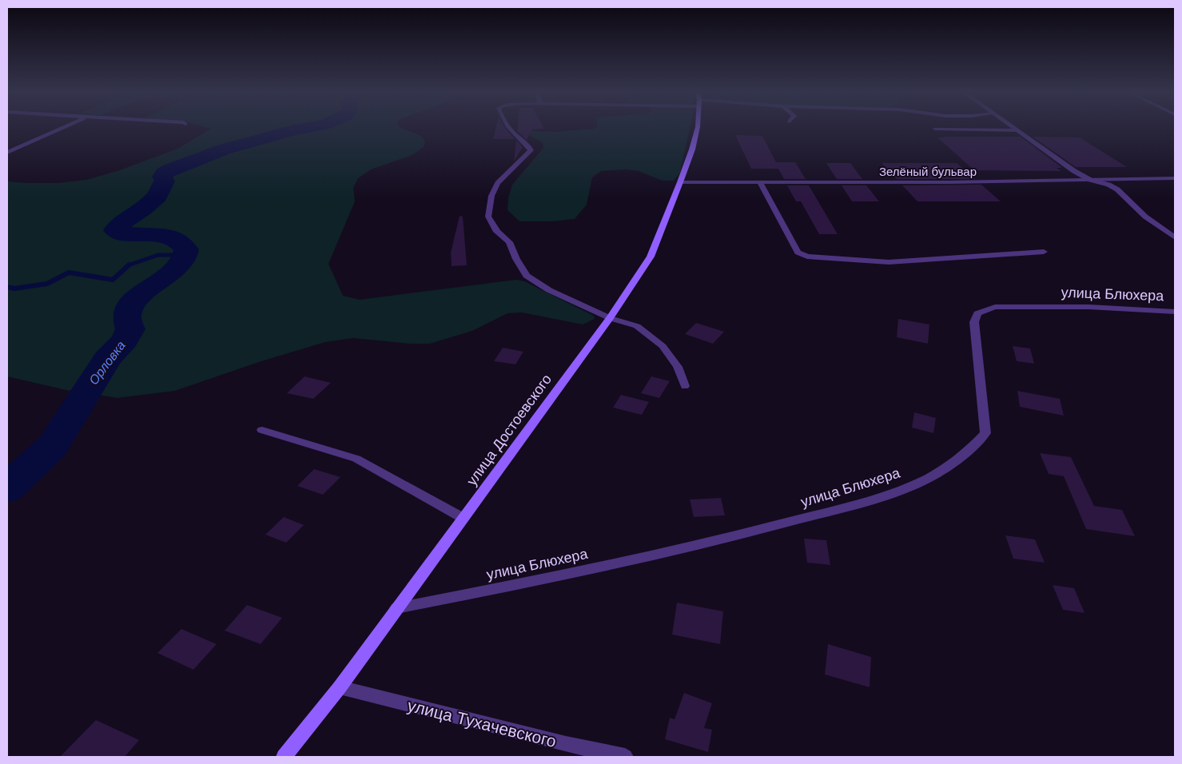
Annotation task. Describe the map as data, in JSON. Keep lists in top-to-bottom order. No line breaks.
{"streets":{"main road":["улица Достоевского"],"street":["Зелёный бульвар","улица Блюхера","улица Тухачевского"]},"crossings":[["Зелёный бульвар","улица Достоевского"],["улица Блюхера","улица Достоевского"],["улица Достоевского","улица Тухачевского"]],"water":["Орловка"]}
